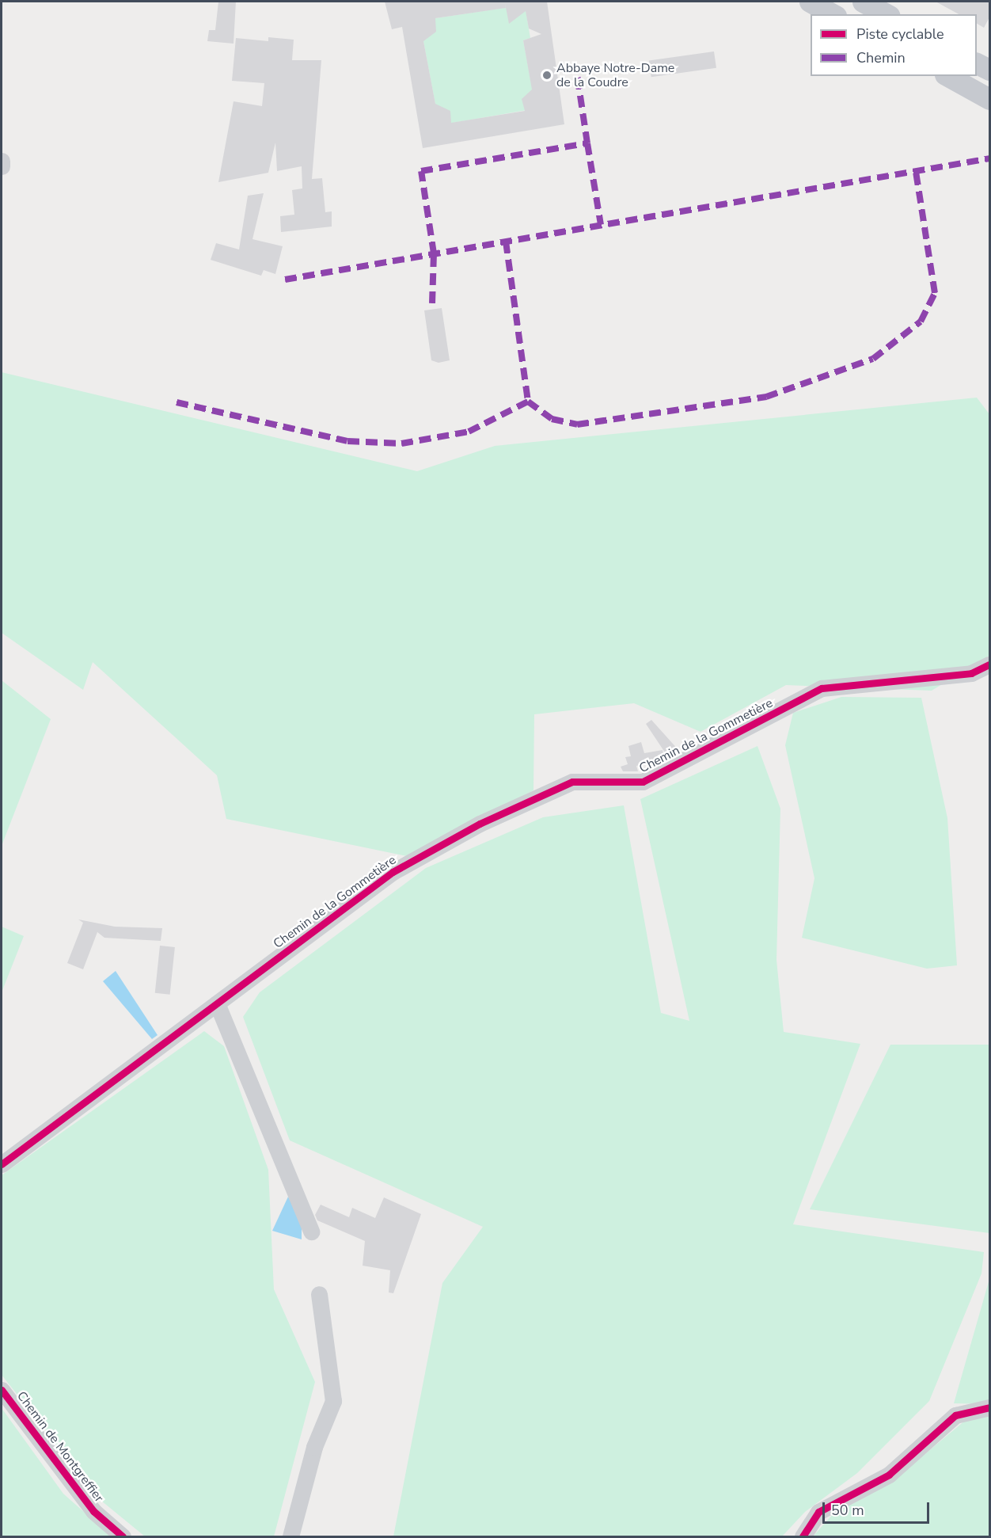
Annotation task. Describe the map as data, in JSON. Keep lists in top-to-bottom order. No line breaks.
{"streets":{"street":["Chemin de la Gommetière","Chemin de Montgreffier"]},"places":["Abbaye Notre-Dame de la Coudre"],"legend":["Piste cyclable","Chemin"],"scale_bar":"50 m"}
